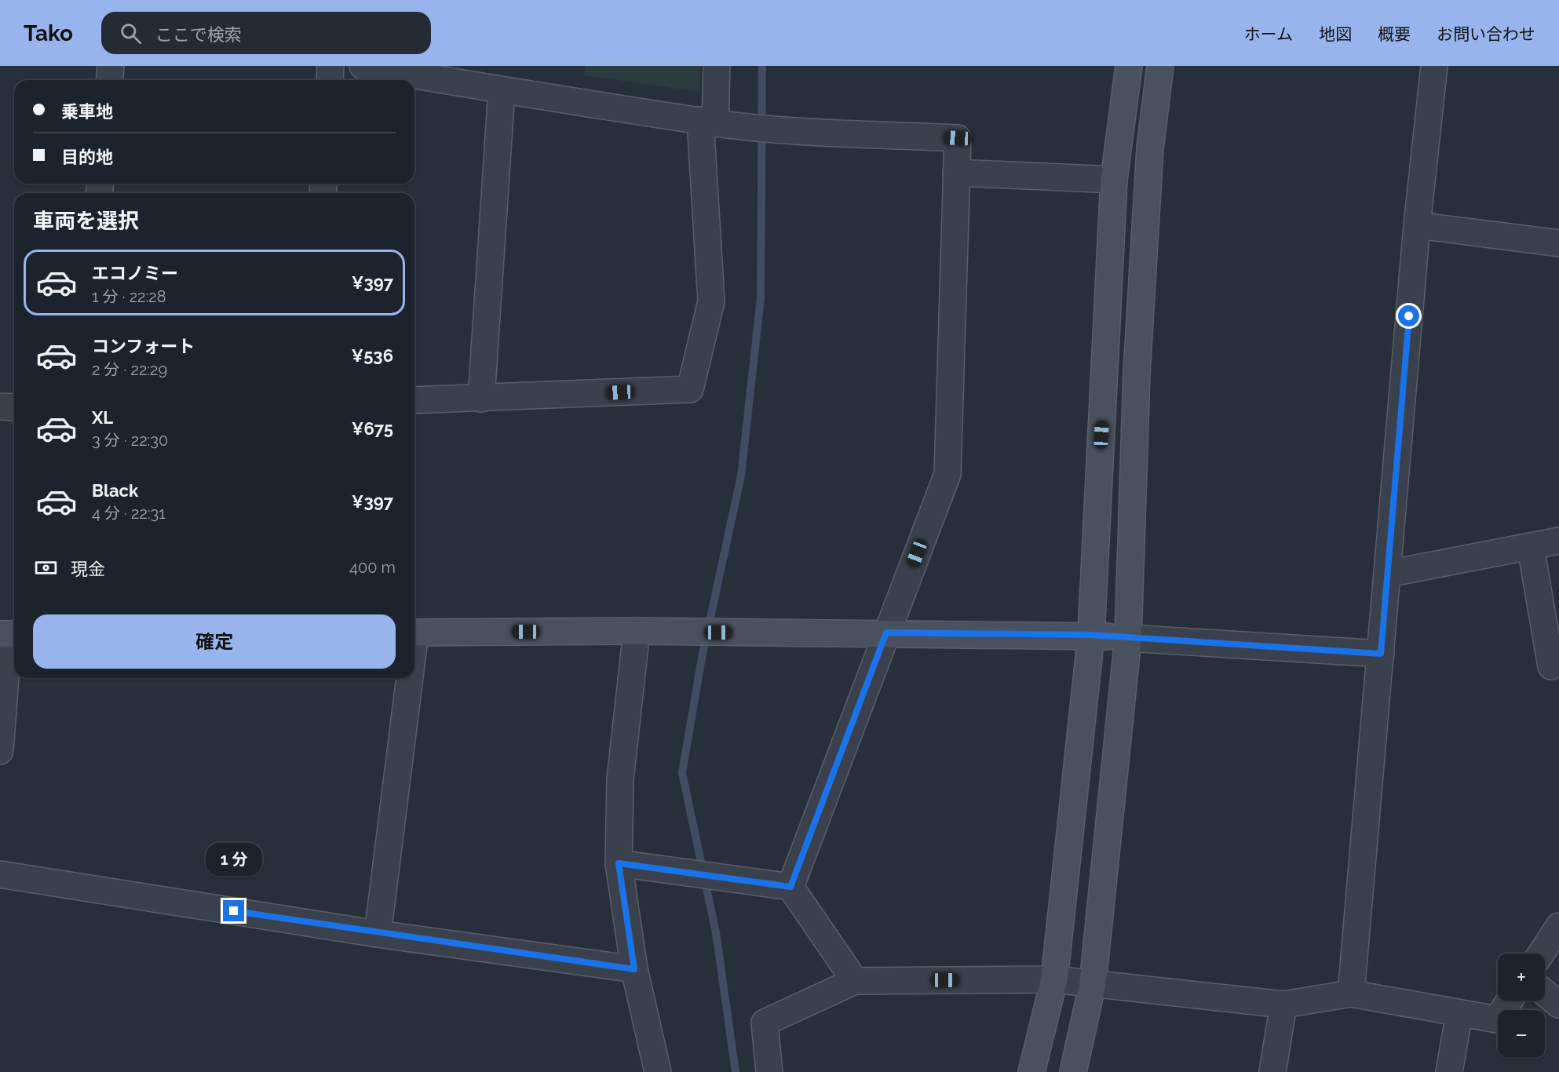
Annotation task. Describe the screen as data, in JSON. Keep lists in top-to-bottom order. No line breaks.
{"page":{"header":"Tako","search":"ここで検索","nav":["ホーム","地図","概要","お問い合わせ"],"banner":["乗車地","目的地"],"heading":"車両を選択","list":[{"name":"エコノミー","note":"1 分 · 22:28","value":"¥397"},{"name":"コンフォート","note":"2 分 · 22:29","value":"¥536"},{"name":"XL","note":"3 分 · 22:30","value":"¥675"},{"name":"Black","note":"4 分 · 22:31","value":"¥397"}],"pay":["現金","400 m"],"buttons":"確定","bubble":"1 分","map_buttons":["+","−"]}}
